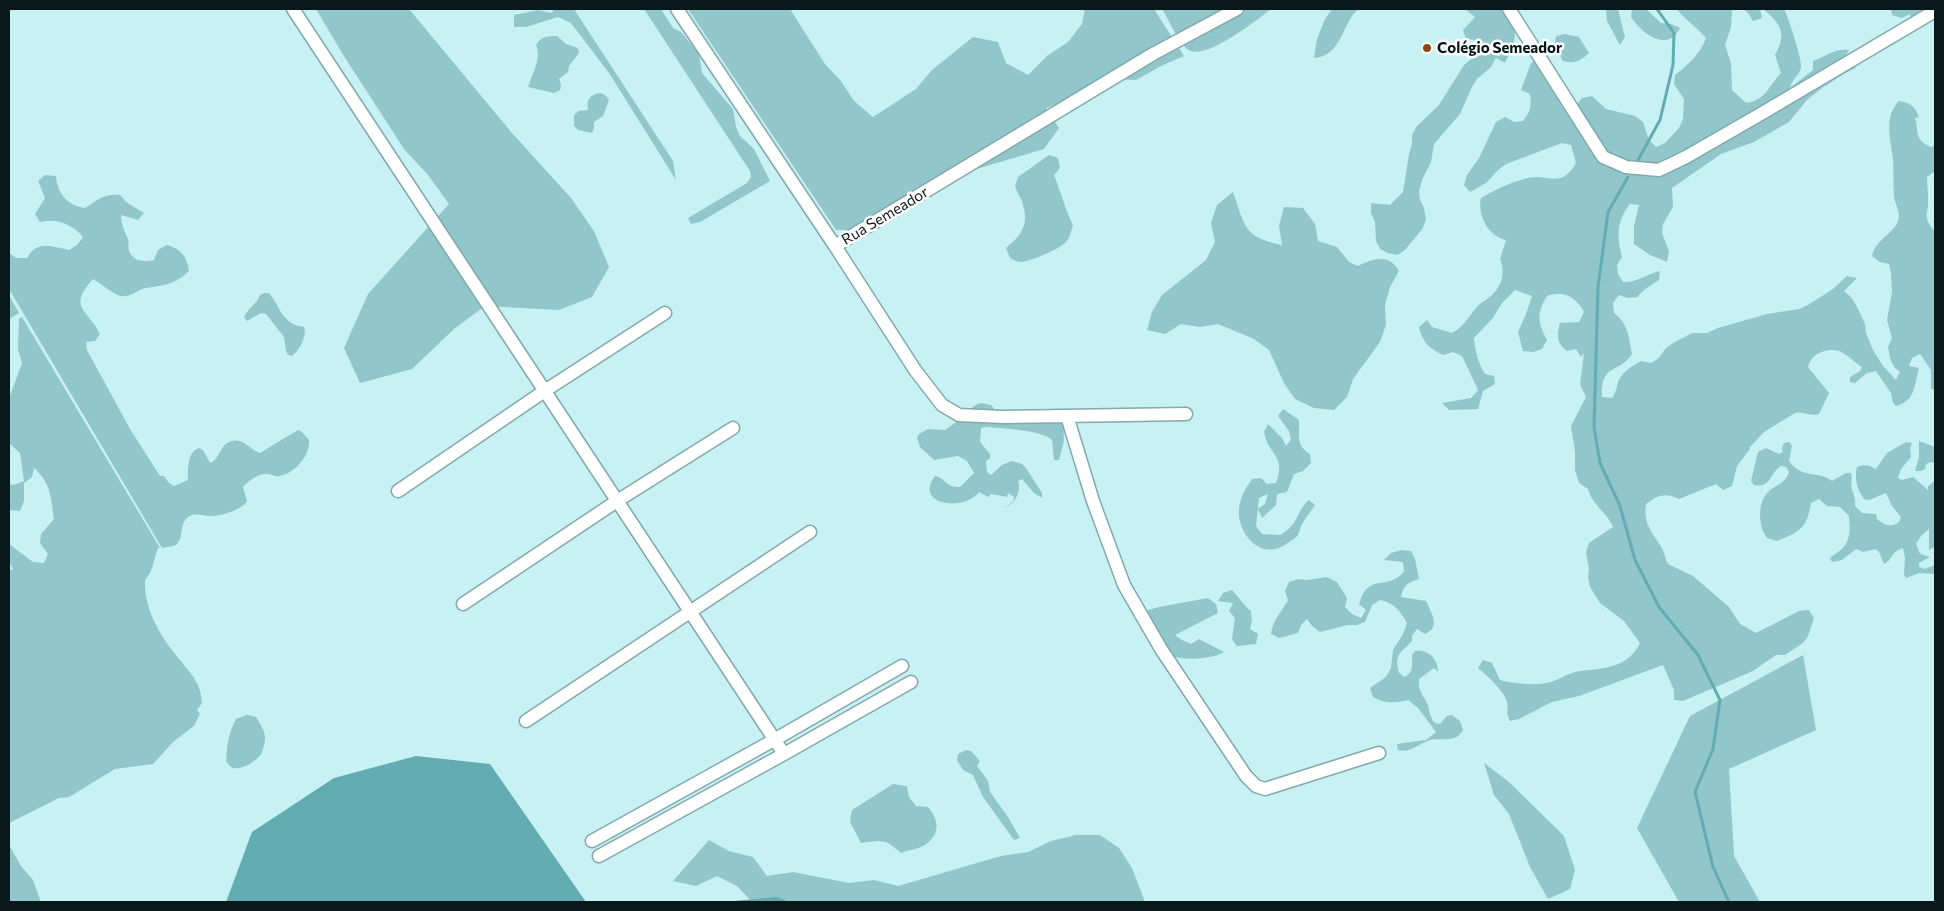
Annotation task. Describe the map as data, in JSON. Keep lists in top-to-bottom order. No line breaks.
{"streets":{"street":["Rua Semeador"]},"places":["Colégio Semeador"]}
